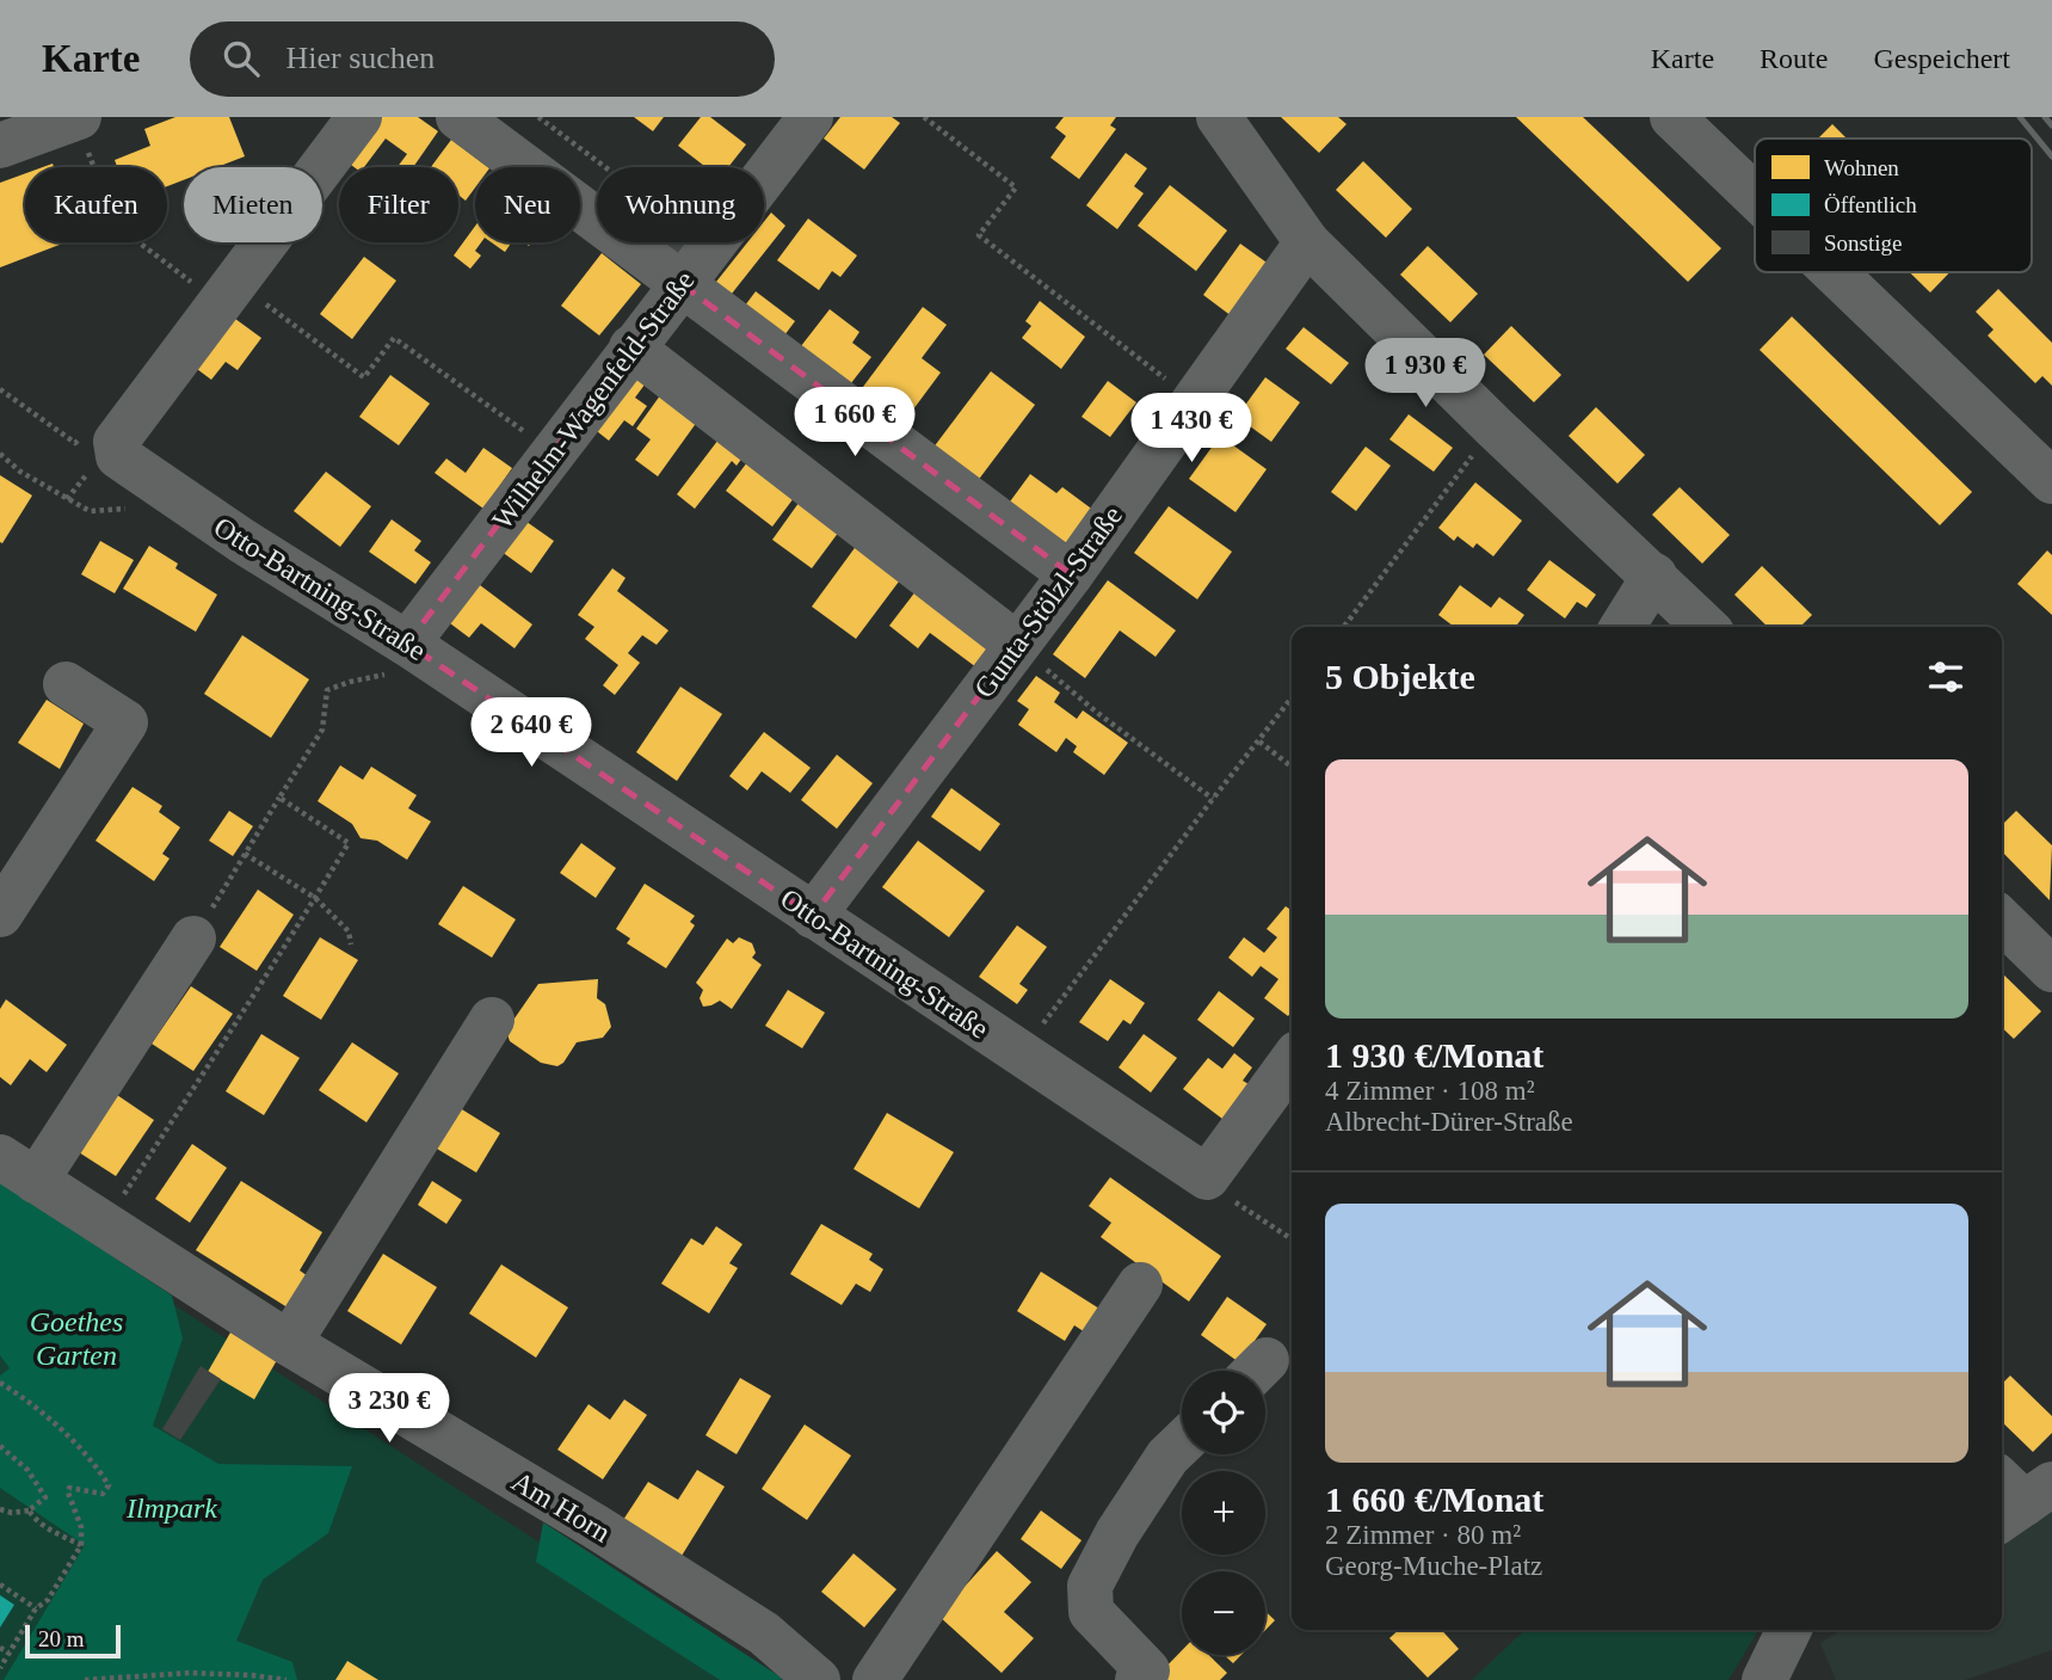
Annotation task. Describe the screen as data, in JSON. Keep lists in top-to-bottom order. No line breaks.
{"streets":{"street":["Wilhelm-Wagenfeld-Straße","Otto-Bartning-Straße","Gunta-Stölzl-Straße","Am Horn"]},"crossings":[["Wilhelm-Wagenfeld-Straße","Otto-Bartning-Straße"],["Otto-Bartning-Straße","Gunta-Stölzl-Straße"]],"parks":["Goethes Garten","Ilmpark"],"legend":["Wohnen","Öffentlich","Sonstige"],"scale_bar":"20 m","page":{"header":"Karte","search":"Hier suchen","nav":["Karte","Route","Gespeichert"],"chip":["Kaufen","Mieten","Filter","Neu","Wohnung"],"price":["1 930 €","1 660 €","1 430 €","2 640 €","3 230 €"],"heading":"5 Objekte","list":[{"name":"1 930 €/Monat","note":"4 Zimmer · 108 m² · Albrecht-Dürer-Straße"},{"name":"1 660 €/Monat","note":"2 Zimmer · 80 m² · Georg-Muche-Platz"}],"map_buttons":["+","−"],"scale":"20 m"}}
